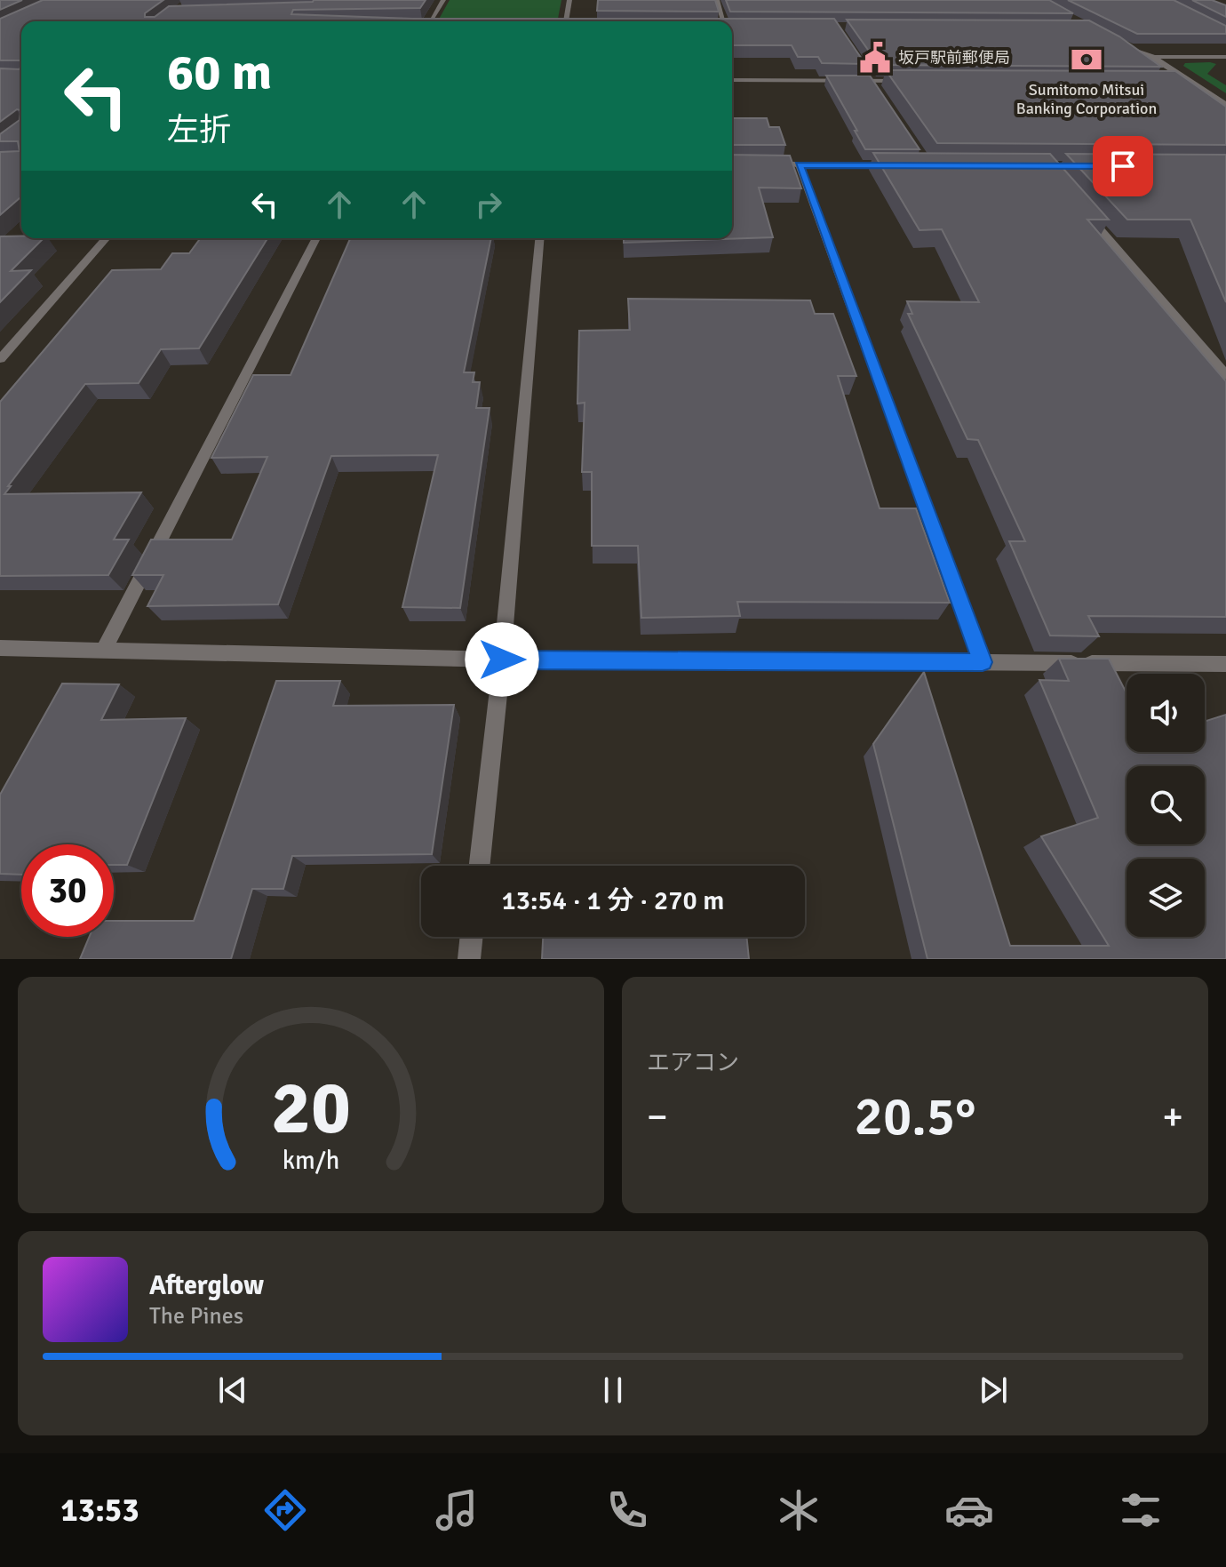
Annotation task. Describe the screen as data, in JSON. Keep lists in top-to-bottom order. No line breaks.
{"places":{"public building":["坂戸駅前郵便局"],"bank":["Sumitomo Mitsui Banking Corporation"]},"page":{"turn":["60 m","左折"],"limit":"30","trip":"13:54 · 1 分 · 270 m","tile":"エアコン","heat":["−","20.5°","+"],"song":["Afterglow","The Pines"],"tabs":"13:53","gauge":["20","km/h"]}}
